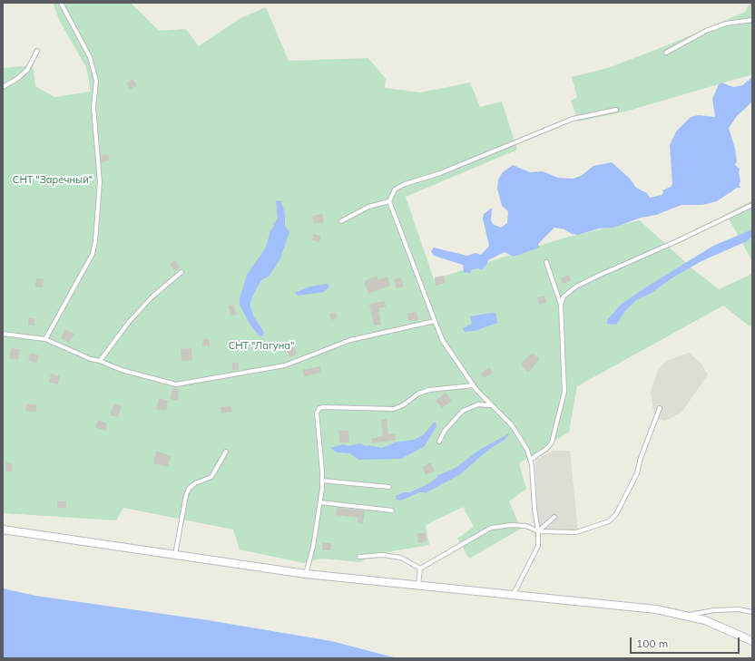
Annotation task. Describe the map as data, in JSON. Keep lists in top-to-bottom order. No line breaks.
{"parks":["СНТ \"Заречный\"","СНТ \"Лагуна\""],"scale_bar":"100 m"}
